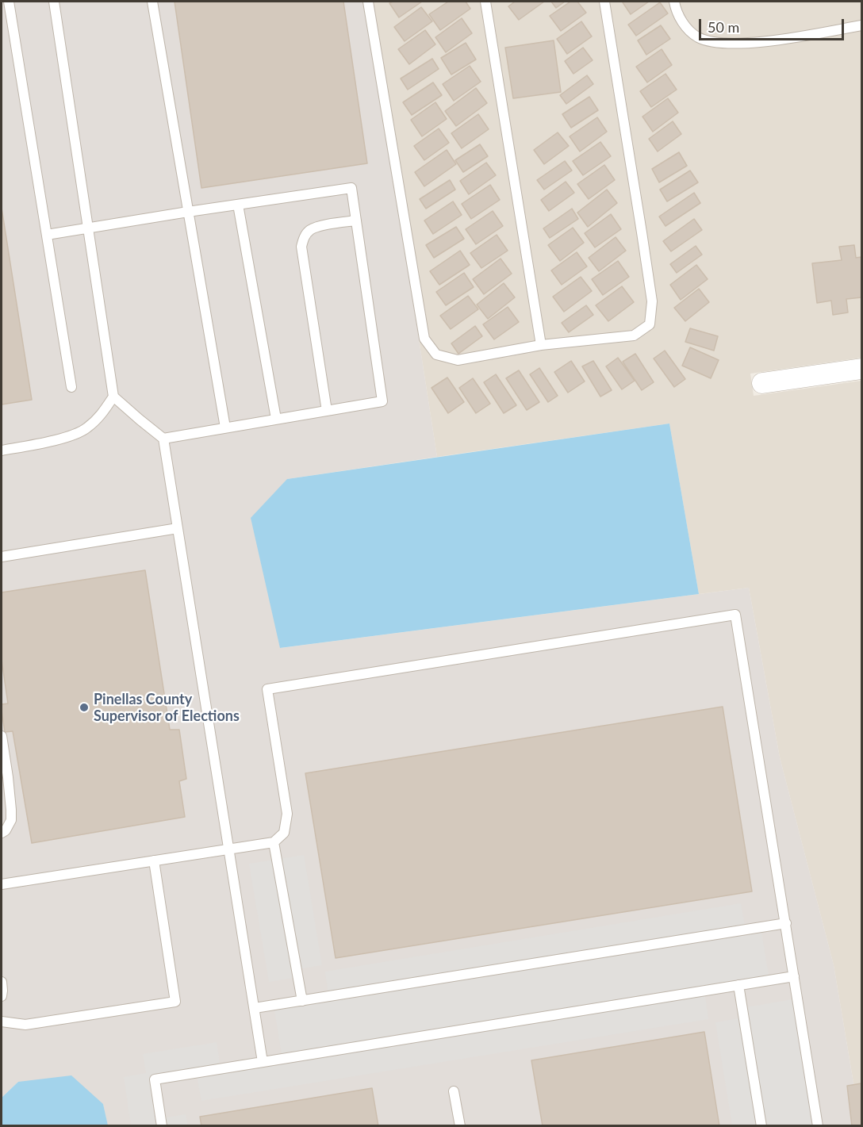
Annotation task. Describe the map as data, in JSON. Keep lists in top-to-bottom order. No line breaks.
{"places":["Pinellas County Supervisor of Elections"],"scale_bar":"50 m"}
